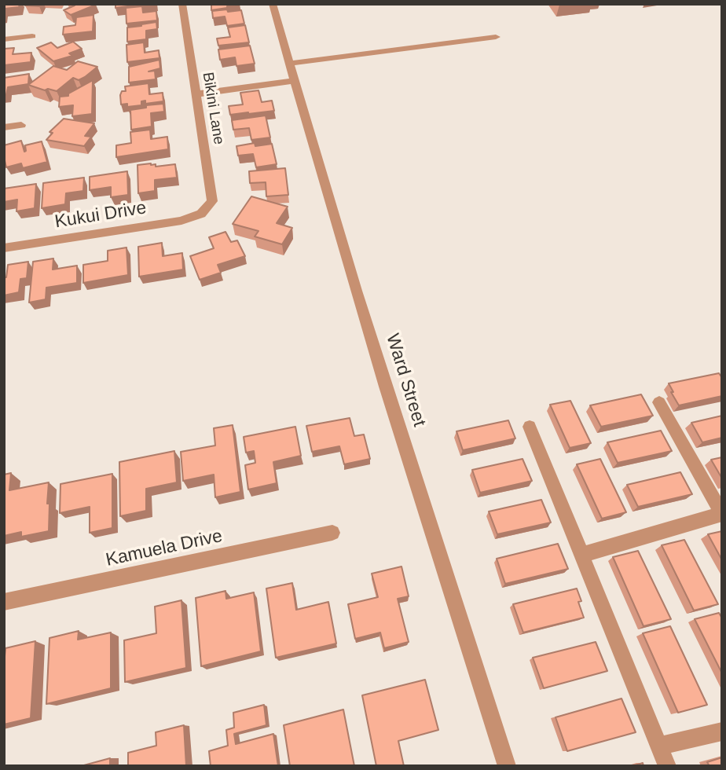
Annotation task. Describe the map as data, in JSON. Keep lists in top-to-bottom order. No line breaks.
{"streets":{"street":["Bikini Lane","Kukui Drive","Ward Street","Kamuela Drive"]},"crossings":[["Bikini Lane","Kukui Drive"]]}
